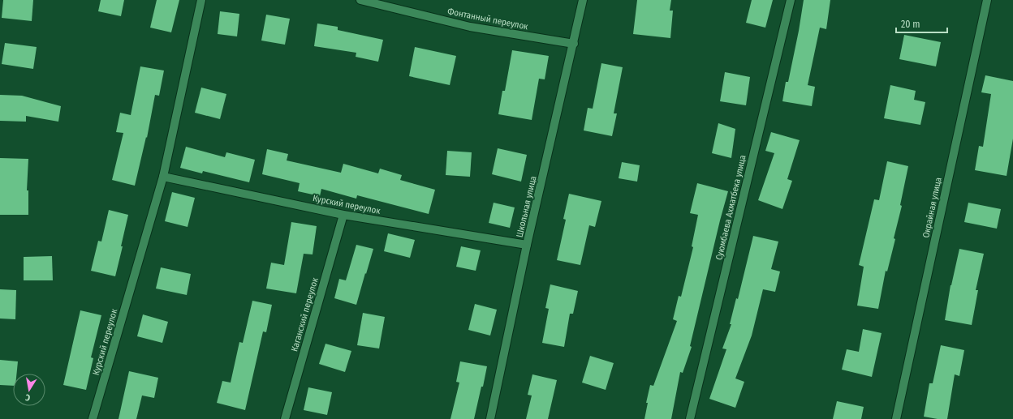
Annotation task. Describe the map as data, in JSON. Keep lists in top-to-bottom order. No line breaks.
{"streets":{"street":["Фонтанный переулок","Курский переулок","Школьная улица","Суюмбаева Ахматбека улица","Окрайная улица","Каганский переулок"]},"crossings":[["Фонтанный переулок","Школьная улица"],["Курский переулок","Школьная улица"],["Курский переулок","Каганский переулок"]],"scale_bar":"20 m","north":"bottom"}
